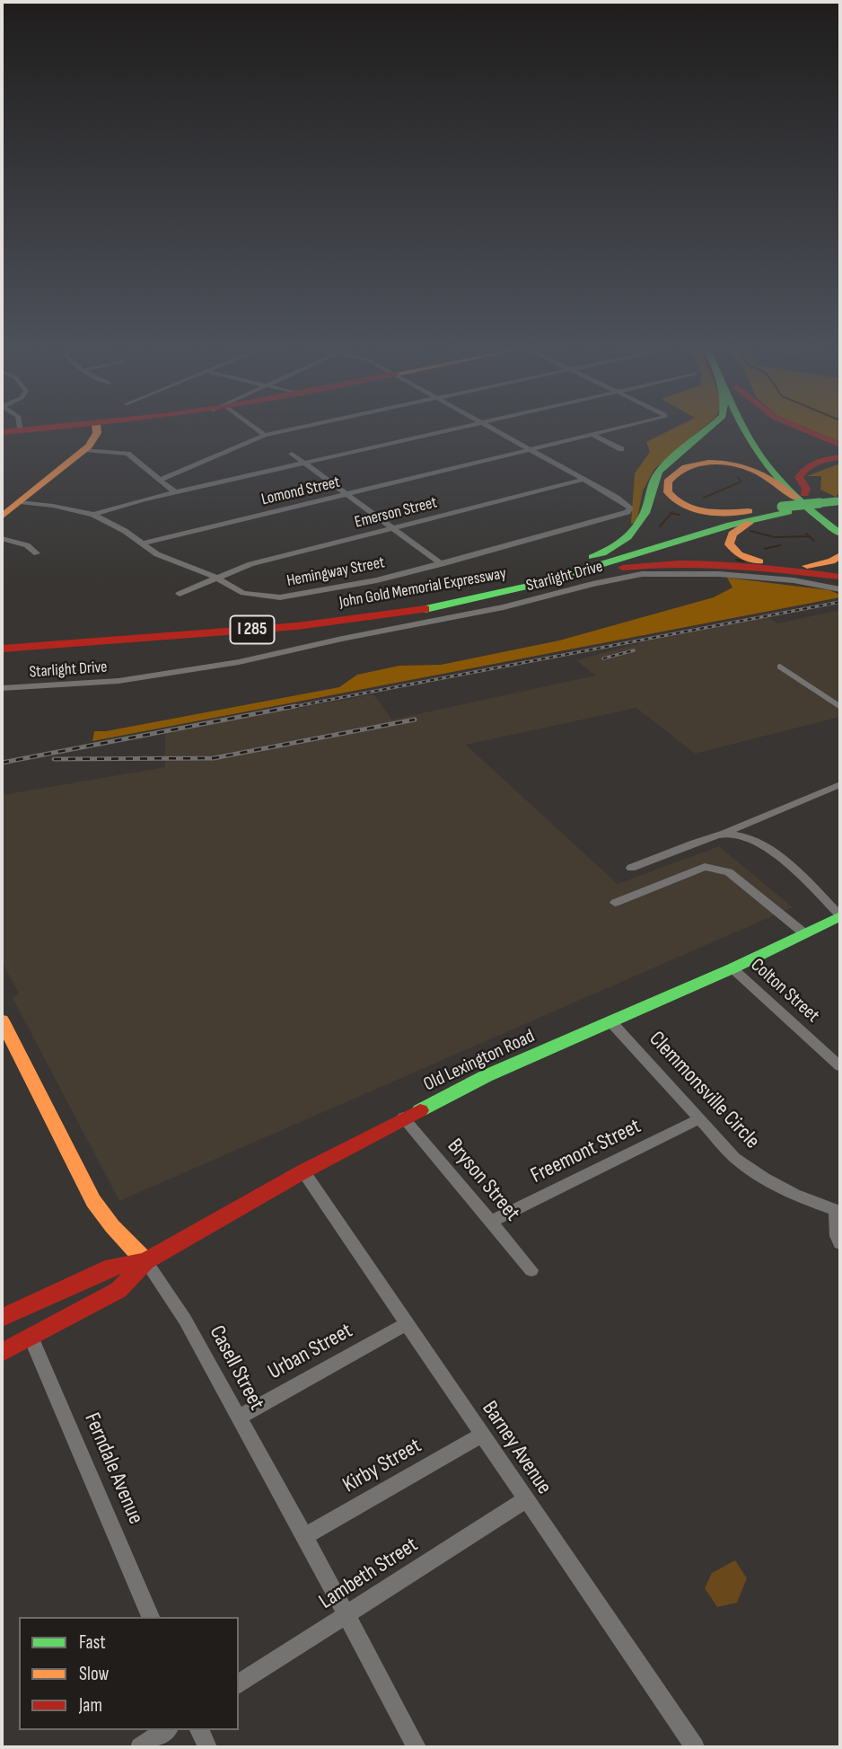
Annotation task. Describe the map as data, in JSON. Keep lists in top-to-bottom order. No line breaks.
{"streets":{"main road":["John Gold Memorial Expressway","I 285","Old Lexington Road","Casell Street"],"street":["Lomond Street","Emerson Street","Hemingway Street","Starlight Drive","Colton Street","Clemmonsville Circle","Freemont Street","Bryson Street","Urban Street","Barney Avenue","Kirby Street","Ferndale Avenue","Lambeth Street"]},"crossings":[["Lomond Street","Hemingway Street"],["Emerson Street","Hemingway Street"],["Colton Street","Old Lexington Road"],["Old Lexington Road","Clemmonsville Circle"],["Old Lexington Road","Bryson Street"],["Old Lexington Road","Casell Street"],["Old Lexington Road","Barney Avenue"],["Old Lexington Road","Ferndale Avenue"],["Clemmonsville Circle","Freemont Street"],["Freemont Street","Bryson Street"],["Urban Street","Casell Street"],["Urban Street","Barney Avenue"],["Casell Street","Kirby Street"],["Casell Street","Lambeth Street"],["Barney Avenue","Kirby Street"],["Barney Avenue","Lambeth Street"]],"legend":["Fast","Slow","Jam"]}
